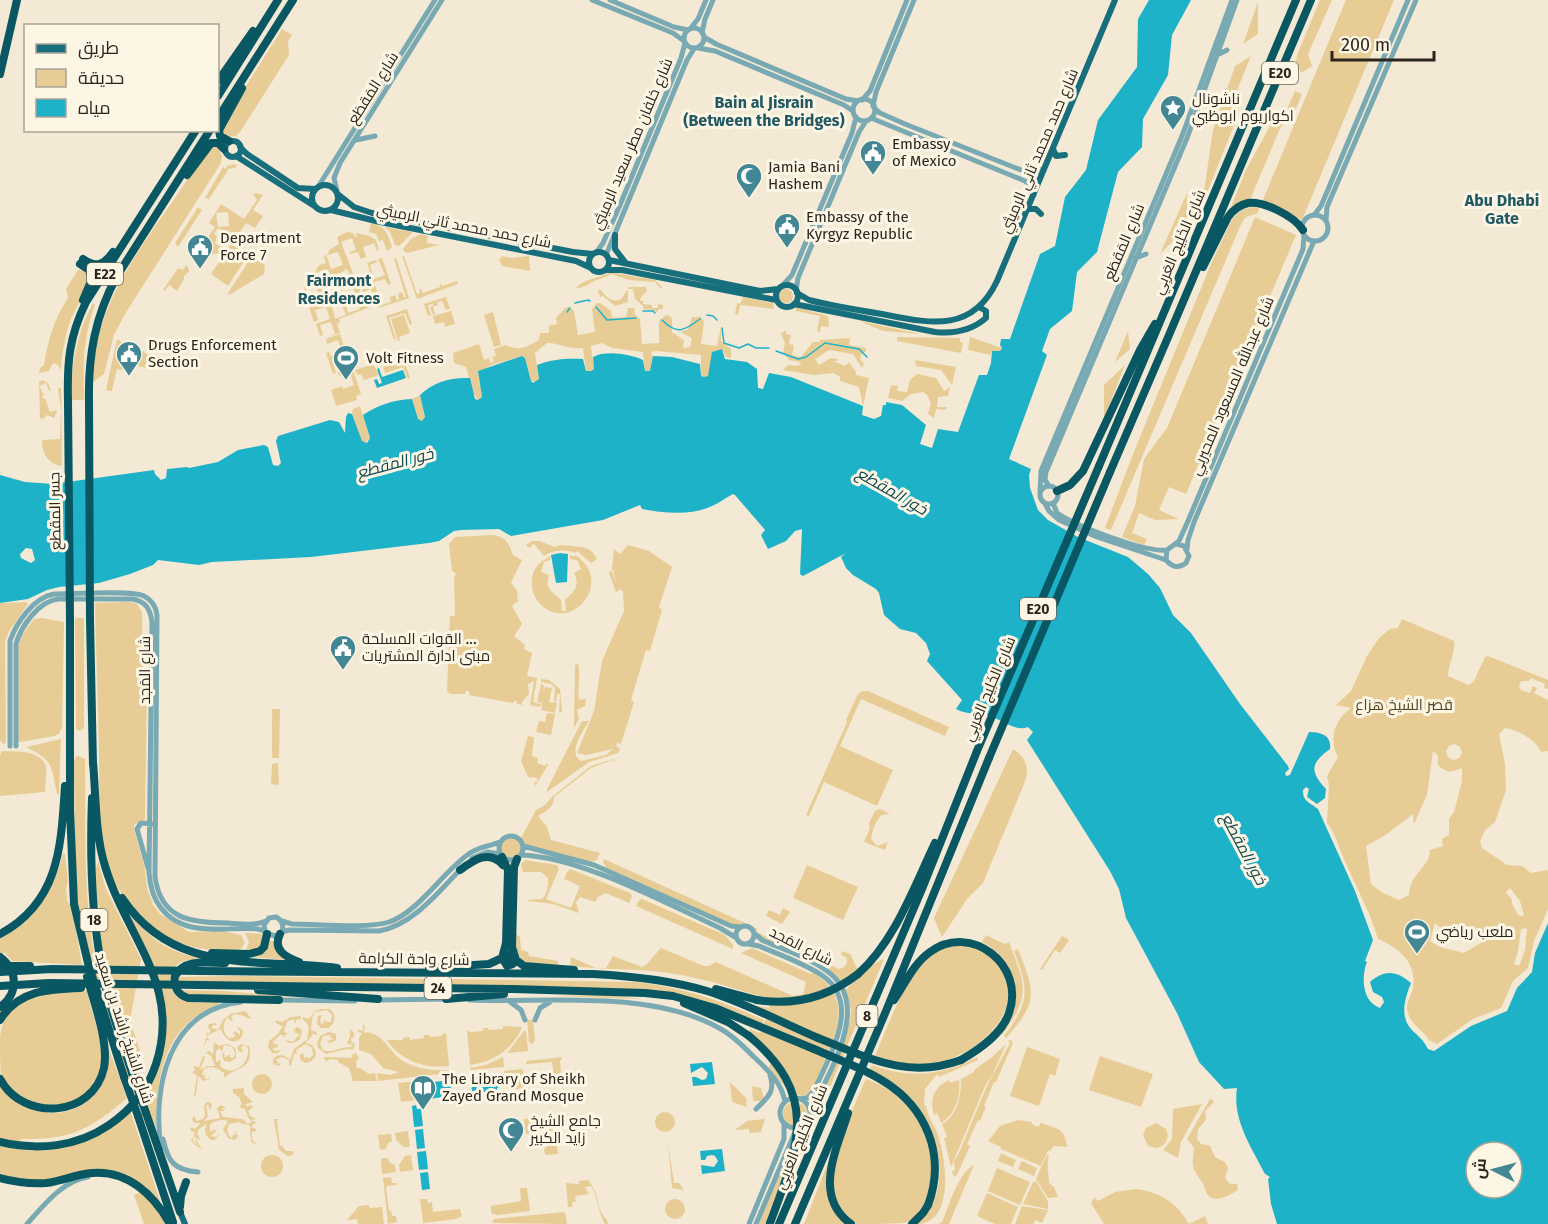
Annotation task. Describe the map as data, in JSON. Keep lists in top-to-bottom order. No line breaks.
{"streets":{"highway":["E20","شارع الخَلِيج العَربِي","E22","جسر المقطع","18","شارع واحة الكرامة","24","8","شارع الشيخ راشد بن سعيد"],"main road":["شارع حمد محمد ثاني الرميثي"],"street":["شارع المَقطَع","شارع خلفان مطر سعيد الرميثي","شارع عبدالله المسعود المحيربي","شارع المَجد"]},"crossings":[["شارع المَقطَع","شارع حمد محمد ثاني الرميثي"],["شارع خلفان مطر سعيد الرميثي","شارع حمد محمد ثاني الرميثي"],["شارع الخَلِيج العَربِي","شارع واحة الكرامة"],["E22","جسر المقطع"],["E22","شارع الشيخ راشد بن سعيد"],["جسر المقطع","شارع الشيخ راشد بن سعيد"]],"districts":["Bain al Jisrain (Between the Bridges)","Abu Dhabi Gate","Fairmont Residences"],"water":["خور المقطع"],"parks":["قصر الشيخ هزاع"],"places":{"place":["ناشونال اكواريوم ابوظبي"],"public building":["Embassy of Mexico","Embassy of the Kyrgyz Republic","Department Force 7","Drugs Enforcement Section","القوات المسلحة ... مبنى ادارة المشتريات"],"mosque":["Jamia Bani Hashem","جامع الشيخ زايد الكبير"],"sports":["Volt Fitness","ملعب رياضي"],"library":["The Library of Sheikh Zayed Grand Mosque"]},"legend":["طريق","حديقة","مياه"],"scale_bar":"200 m","north":"left"}
